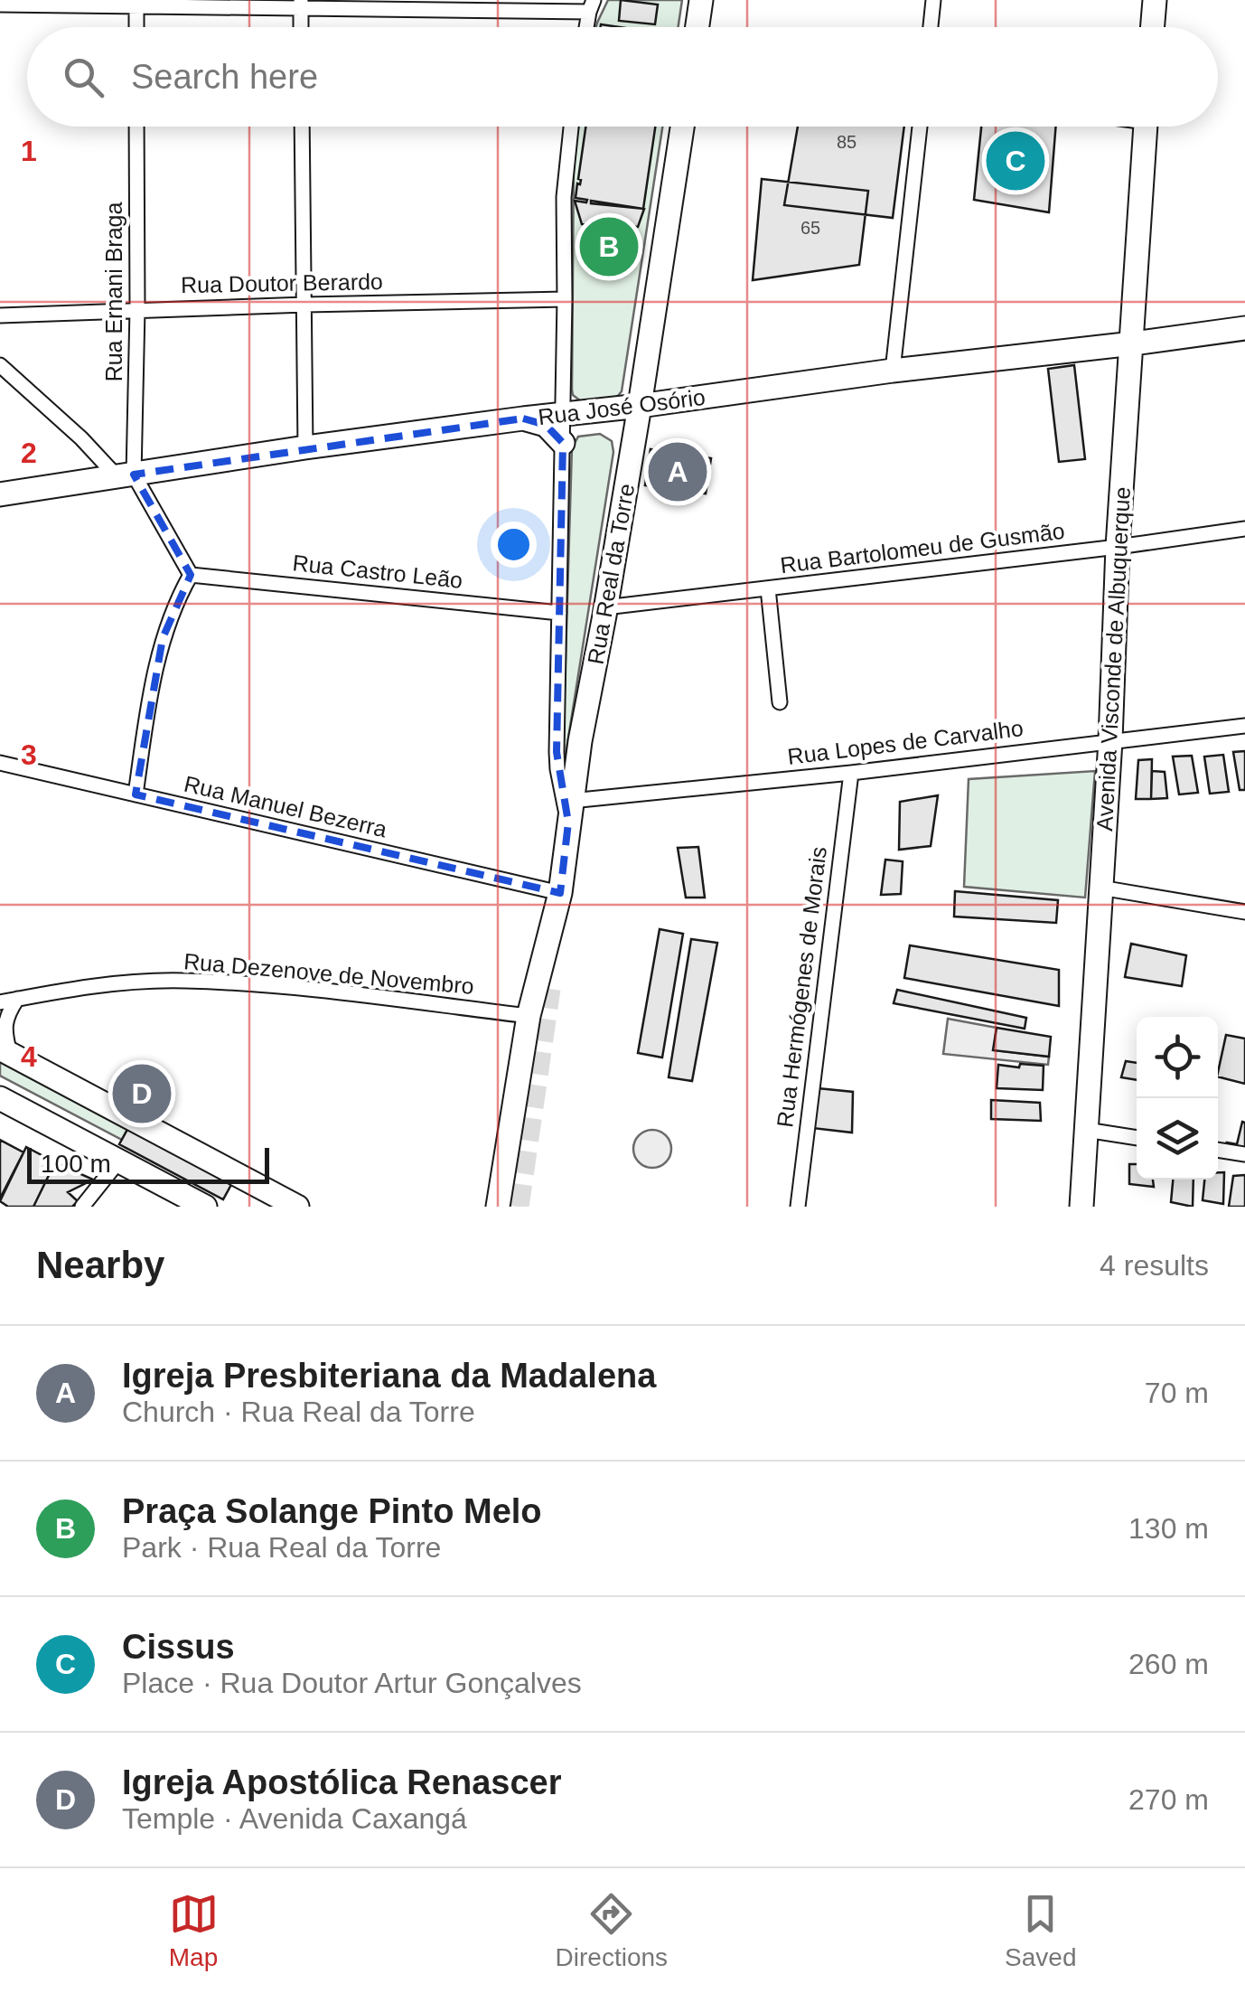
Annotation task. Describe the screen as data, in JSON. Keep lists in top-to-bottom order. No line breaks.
{"streets":{"main road":["Rua José Osório","Rua Real da Torre","Avenida Visconde de Albuquerque"],"street":["Rua Doutor Berardo","Rua Ernani Braga","Rua Bartolomeu de Gusmão","Rua Castro Leão","Rua Lopes de Carvalho","Rua Manuel Bezerra","Rua Dezenove de Novembro","Rua Hermógenes de Morais"]},"crossings":[["Rua Doutor Berardo","Rua Ernani Braga"],["Rua Doutor Berardo","Rua Real da Torre"],["Rua Ernani Braga","Rua José Osório"],["Rua José Osório","Rua Real da Torre"],["Rua José Osório","Avenida Visconde de Albuquerque"],["Rua Bartolomeu de Gusmão","Rua Real da Torre"],["Rua Bartolomeu de Gusmão","Avenida Visconde de Albuquerque"],["Rua Castro Leão","Rua Real da Torre"],["Rua Real da Torre","Rua Lopes de Carvalho"],["Rua Real da Torre","Rua Manuel Bezerra"],["Rua Real da Torre","Rua Dezenove de Novembro"],["Avenida Visconde de Albuquerque","Rua Lopes de Carvalho"],["Rua Lopes de Carvalho","Rua Hermógenes de Morais"]],"house_numbers":["85","65"],"scale_bar":"100 m","page":{"search":"Search here","pins":["C","B","A","D"],"scale":"100 m","heading":["Nearby","4 results"],"list":[{"mark":"A","name":"Igreja Presbiteriana da Madalena","note":"Church · Rua Real da Torre","value":"70 m"},{"mark":"B","name":"Praça Solange Pinto Melo","note":"Park · Rua Real da Torre","value":"130 m"},{"mark":"C","name":"Cissus","note":"Place · Rua Doutor Artur Gonçalves","value":"260 m"},{"mark":"D","name":"Igreja Apostólica Renascer","note":"Temple · Avenida Caxangá","value":"270 m"}],"nav":["Map","Directions","Saved"]},"grid":{"rows":["1","2","3","4"]}}
